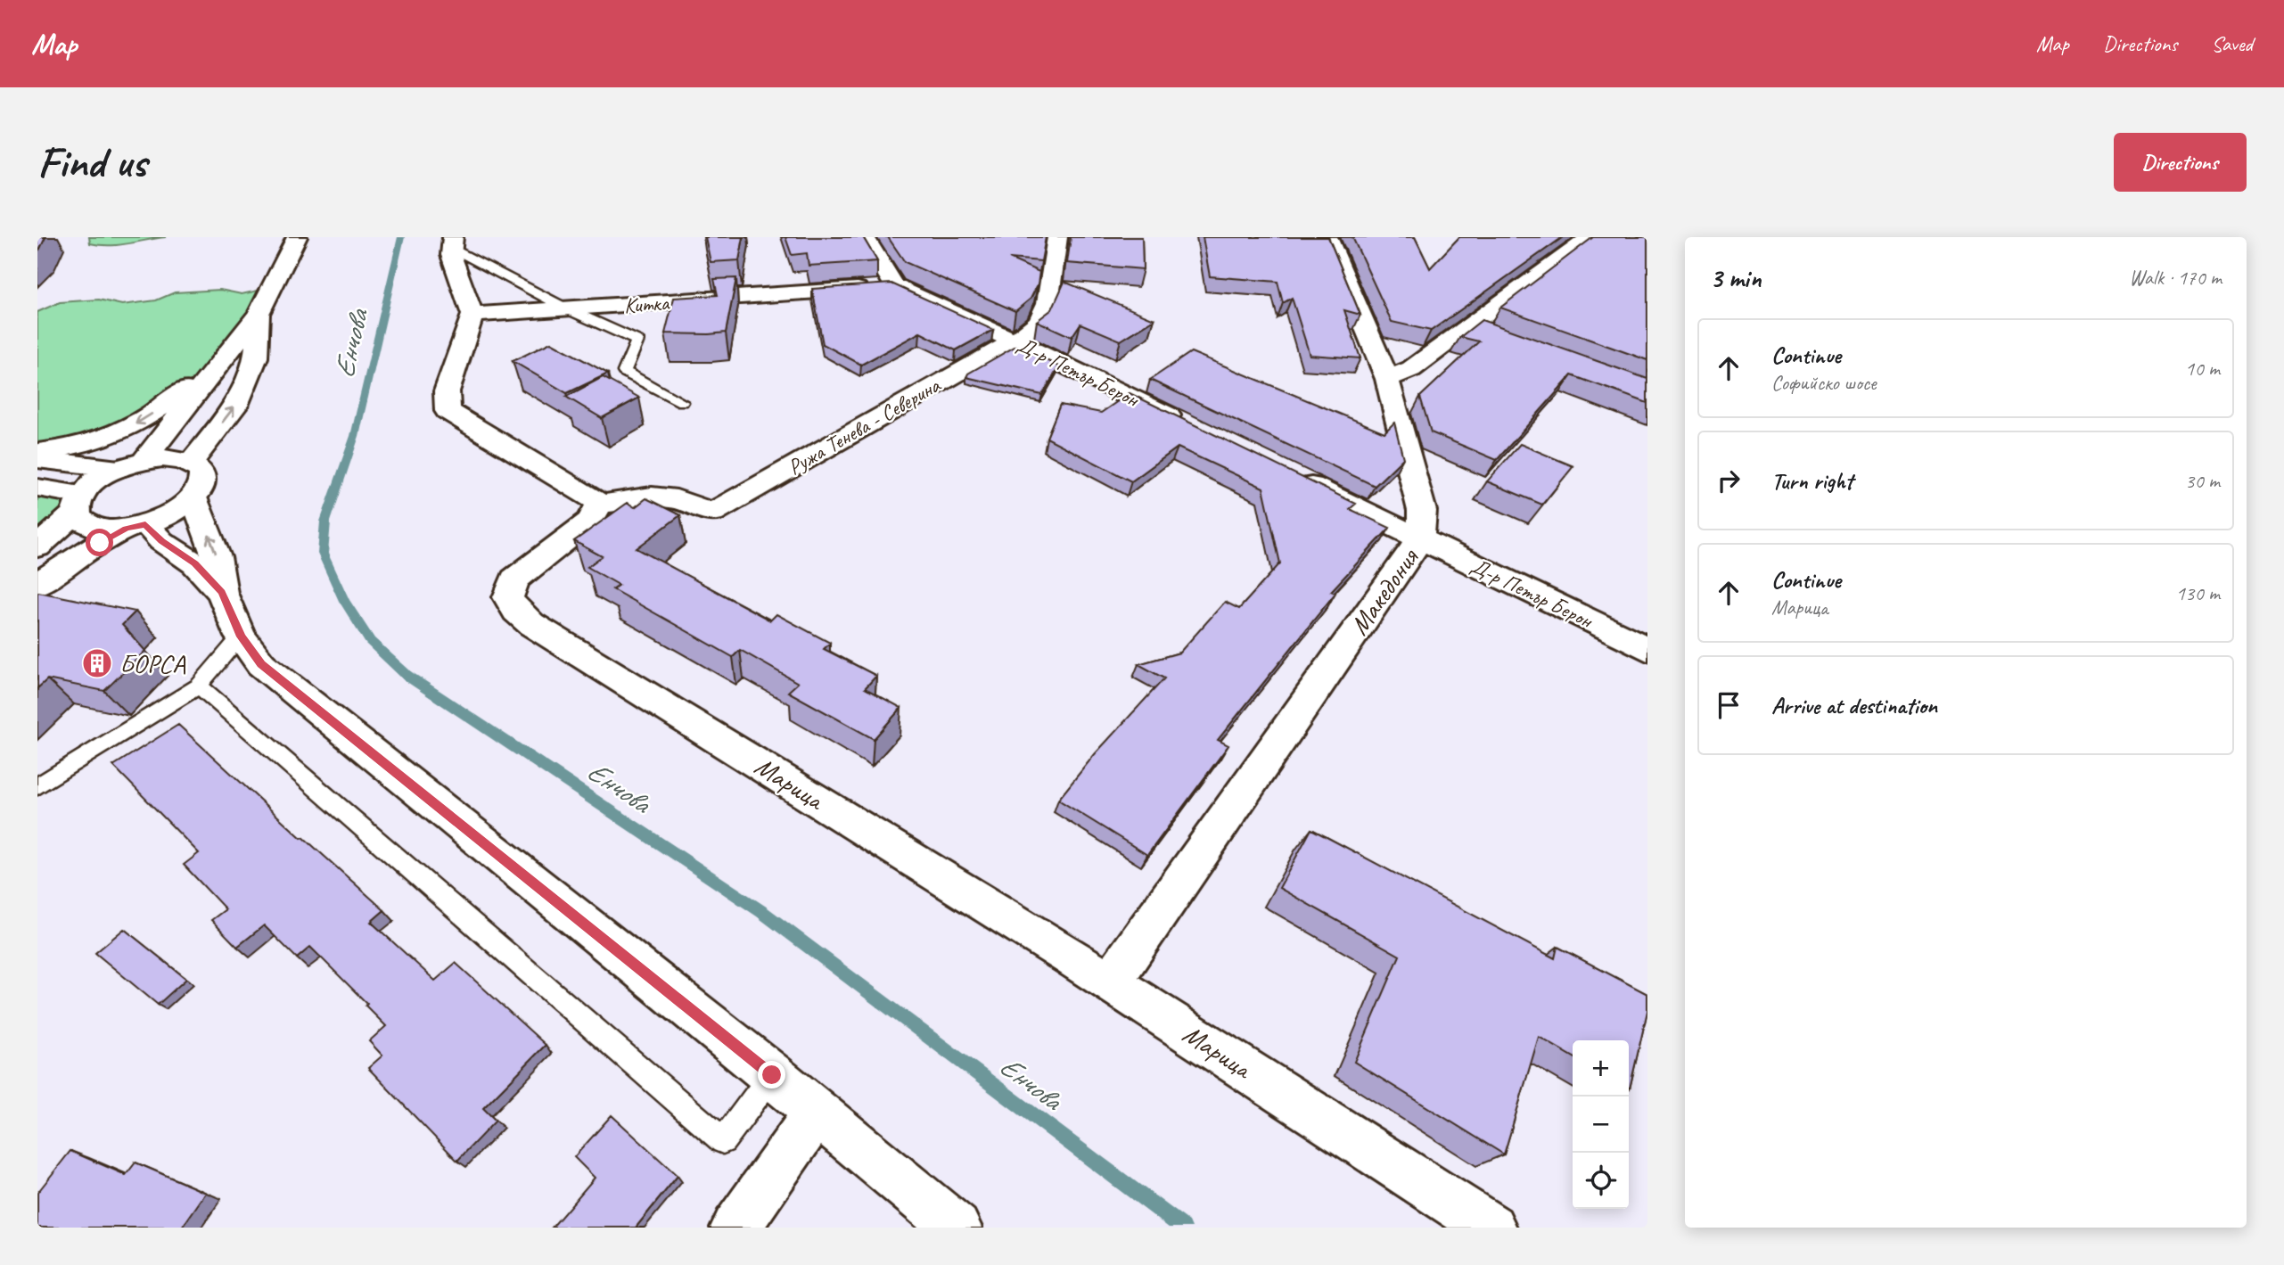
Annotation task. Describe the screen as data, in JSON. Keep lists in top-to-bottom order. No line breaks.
{"streets":{"street":["Китка","Д-р Петър Берон","Ружа Тенева - Северина","Македония","Марица"]},"crossings":[["Китка","Д-р Петър Берон"],["Д-р Петър Берон","Ружа Тенева - Северина"],["Д-р Петър Берон","Македония"],["Ружа Тенева - Северина","Марица"],["Македония","Марица"]],"water":["Енчова"],"places":{"building":["БОРСА"]},"page":{"header":"Map","nav":["Map","Directions","Saved"],"buttons":"Directions","title":"Find us","heading":["3 min","Walk · 170 m"],"list":[["Continue","Софийско шосе","10 m"],["Turn right","30 m"],["Continue","Марица","130 m"],"Arrive at destination"],"map_buttons":["+","−"]}}
